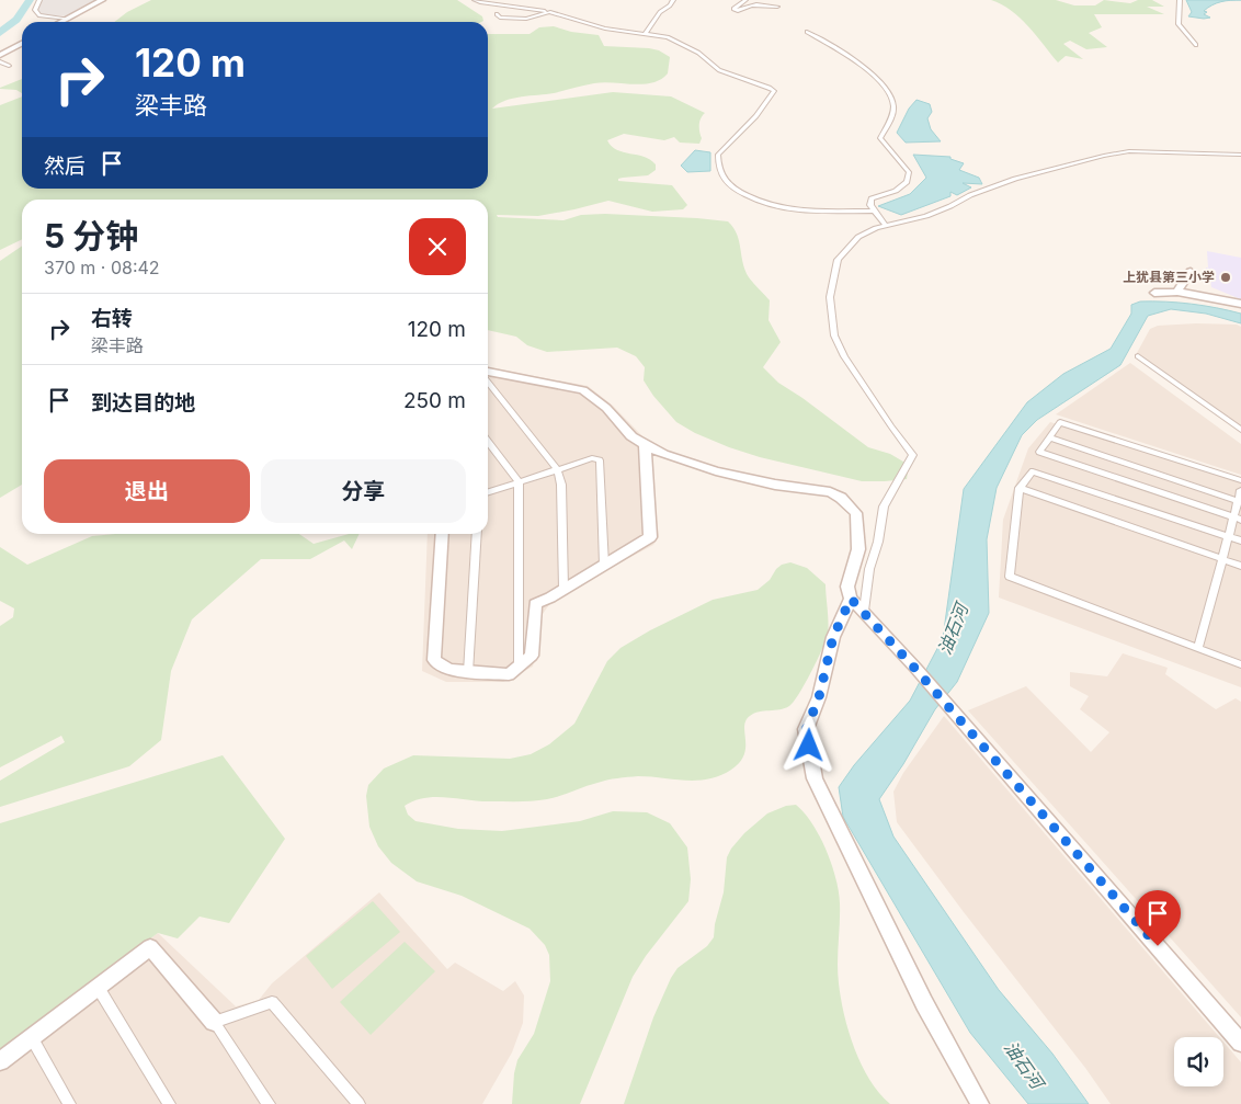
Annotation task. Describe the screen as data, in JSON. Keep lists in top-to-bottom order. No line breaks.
{"water":["油石河"],"places":["上犹县第三小学"],"page":{"turn":["120 m","梁丰路"],"then":"然后","heading":["5 分钟","370 m · 08:42"],"list":[{"name":"右转","note":"梁丰路","value":"120 m"},{"name":"到达目的地","value":"250 m"}],"buttons":["退出","分享"]}}
